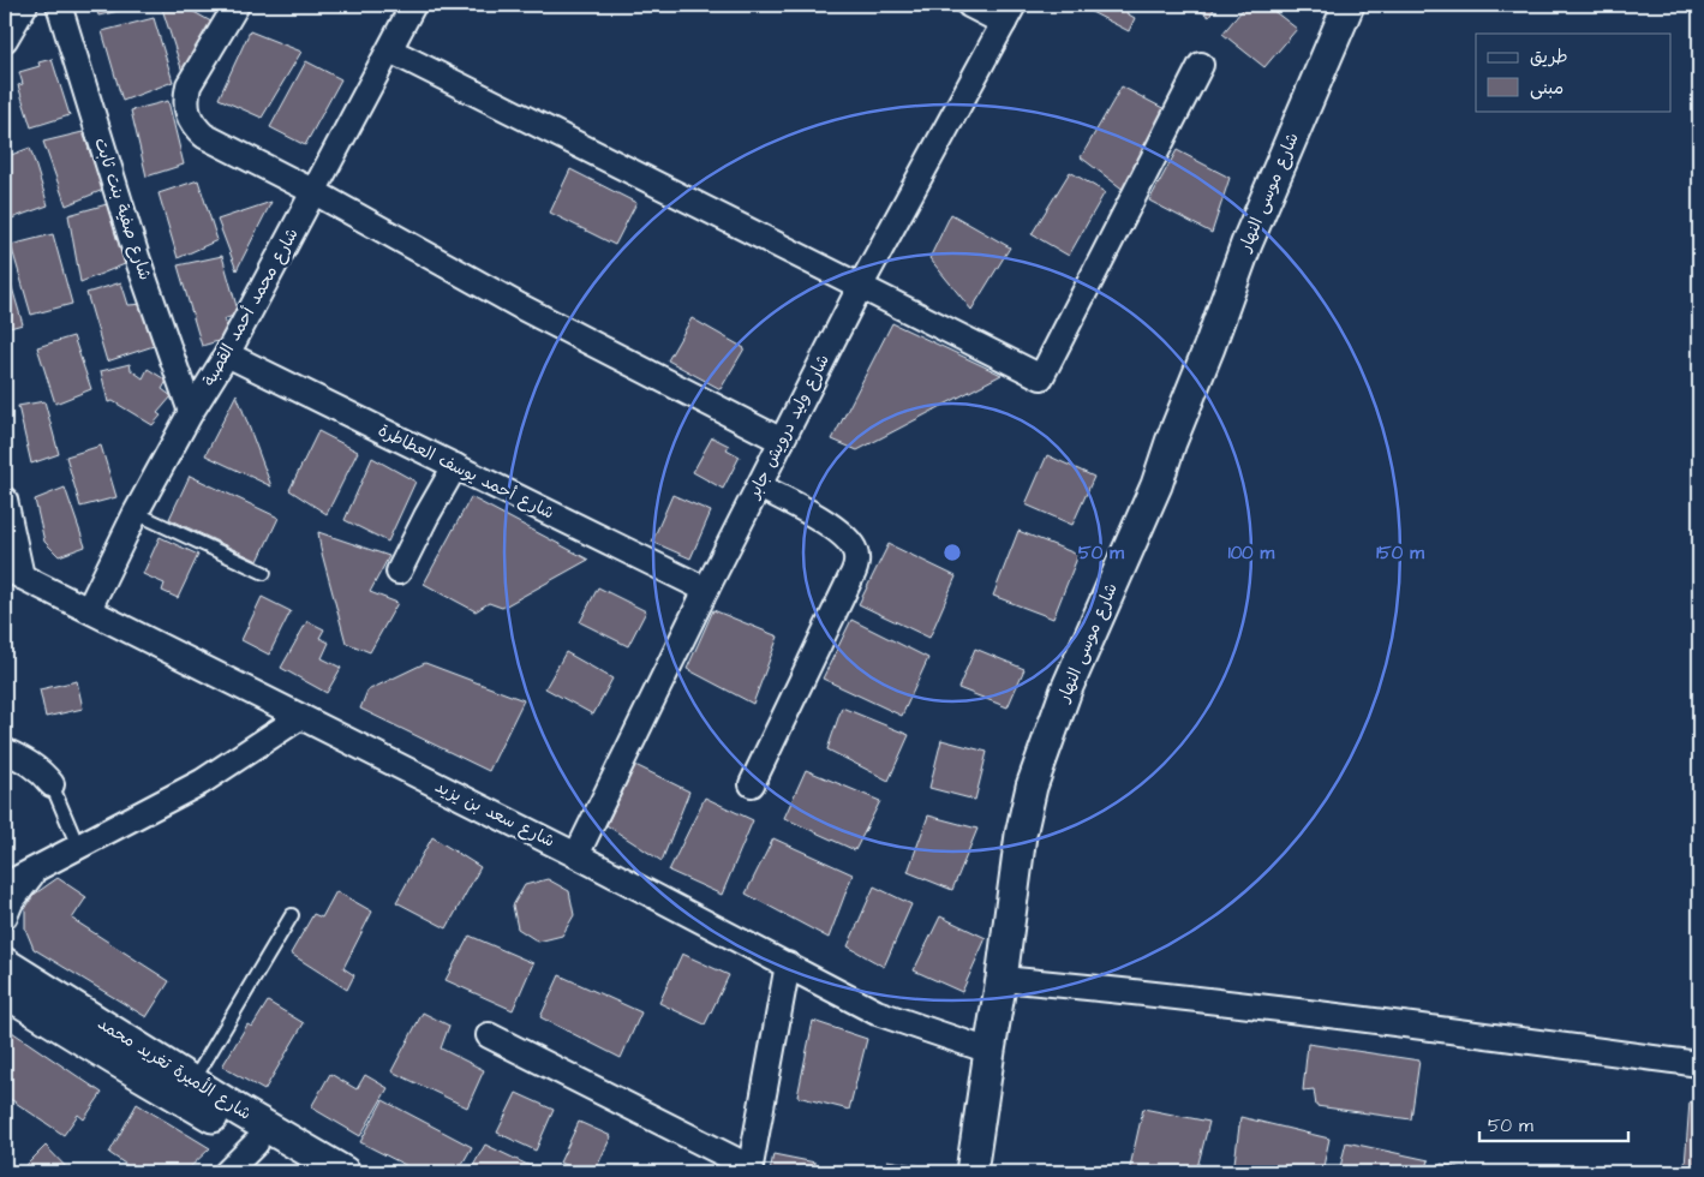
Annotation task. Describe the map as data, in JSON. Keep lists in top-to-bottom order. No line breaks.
{"streets":{"street":["شارع موسى النهار","شارع صفية بنت ثابت","شارع محمد أحمد القصبة","شارع وليد درويش جابر","شارع أحمد يوسف العطاطرة","شارع سعد بن يزيد","شارع الأميرة تغريد محمد"]},"crossings":[["شارع موسى النهار","شارع سعد بن يزيد"],["شارع صفية بنت ثابت","شارع محمد أحمد القصبة"],["شارع محمد أحمد القصبة","شارع أحمد يوسف العطاطرة"],["شارع محمد أحمد القصبة","شارع سعد بن يزيد"],["شارع وليد درويش جابر","شارع أحمد يوسف العطاطرة"],["شارع وليد درويش جابر","شارع سعد بن يزيد"]],"legend":["طريق","مبنى"],"scale_bar":"50 m","rings":["50 m","100 m","150 m"]}
